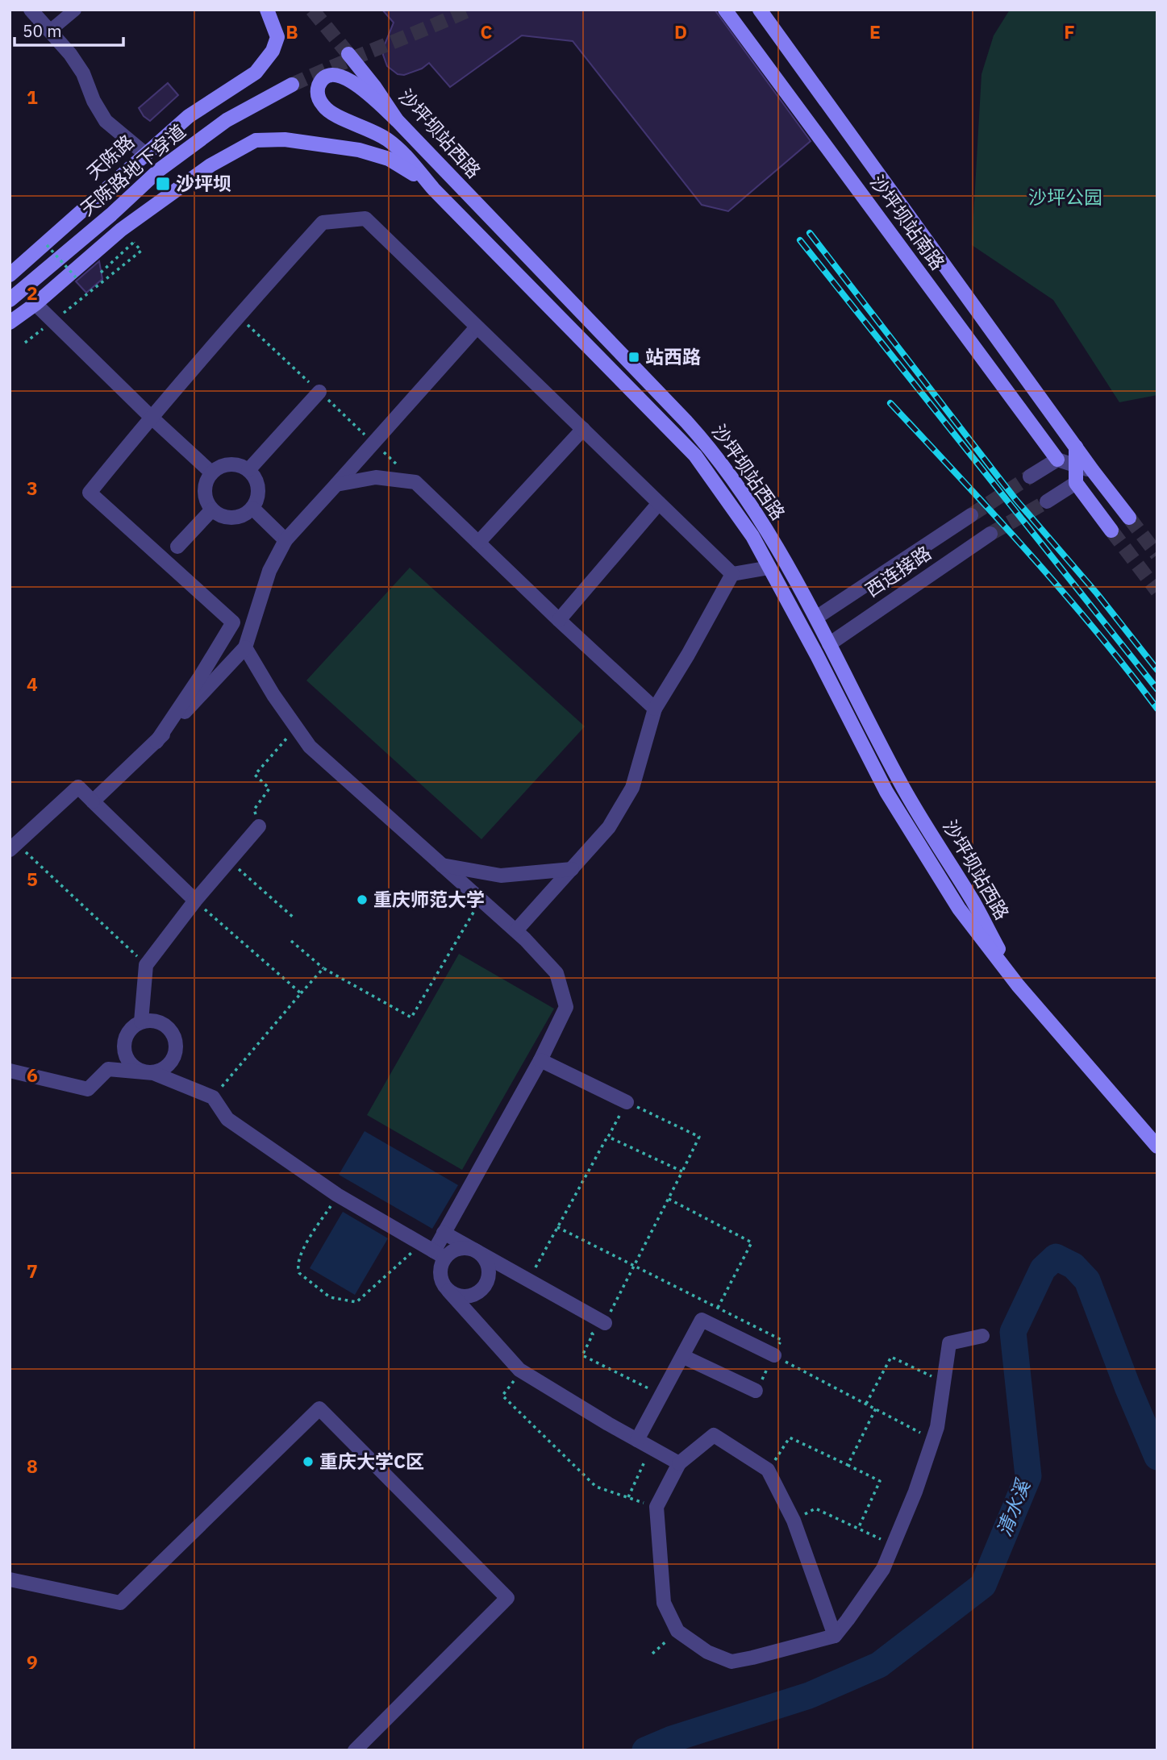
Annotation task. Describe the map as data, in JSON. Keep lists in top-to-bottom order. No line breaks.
{"streets":{"main road":["沙坪坝站西路","天陈路","天陈路地下穿道","沙坪坝站南路"],"street":["西连接路"]},"crossings":[["沙坪坝站西路","西连接路"]],"water":["清水溪"],"parks":["沙坪公园"],"places":{"transit":["沙坪坝","站西路"],"other":["重庆师范大学","重庆大学C区"]},"scale_bar":"50 m","grid":{"columns":["B","C","D","E","F"],"rows":["1","2","3","4","5","6","7","8","9"]}}
